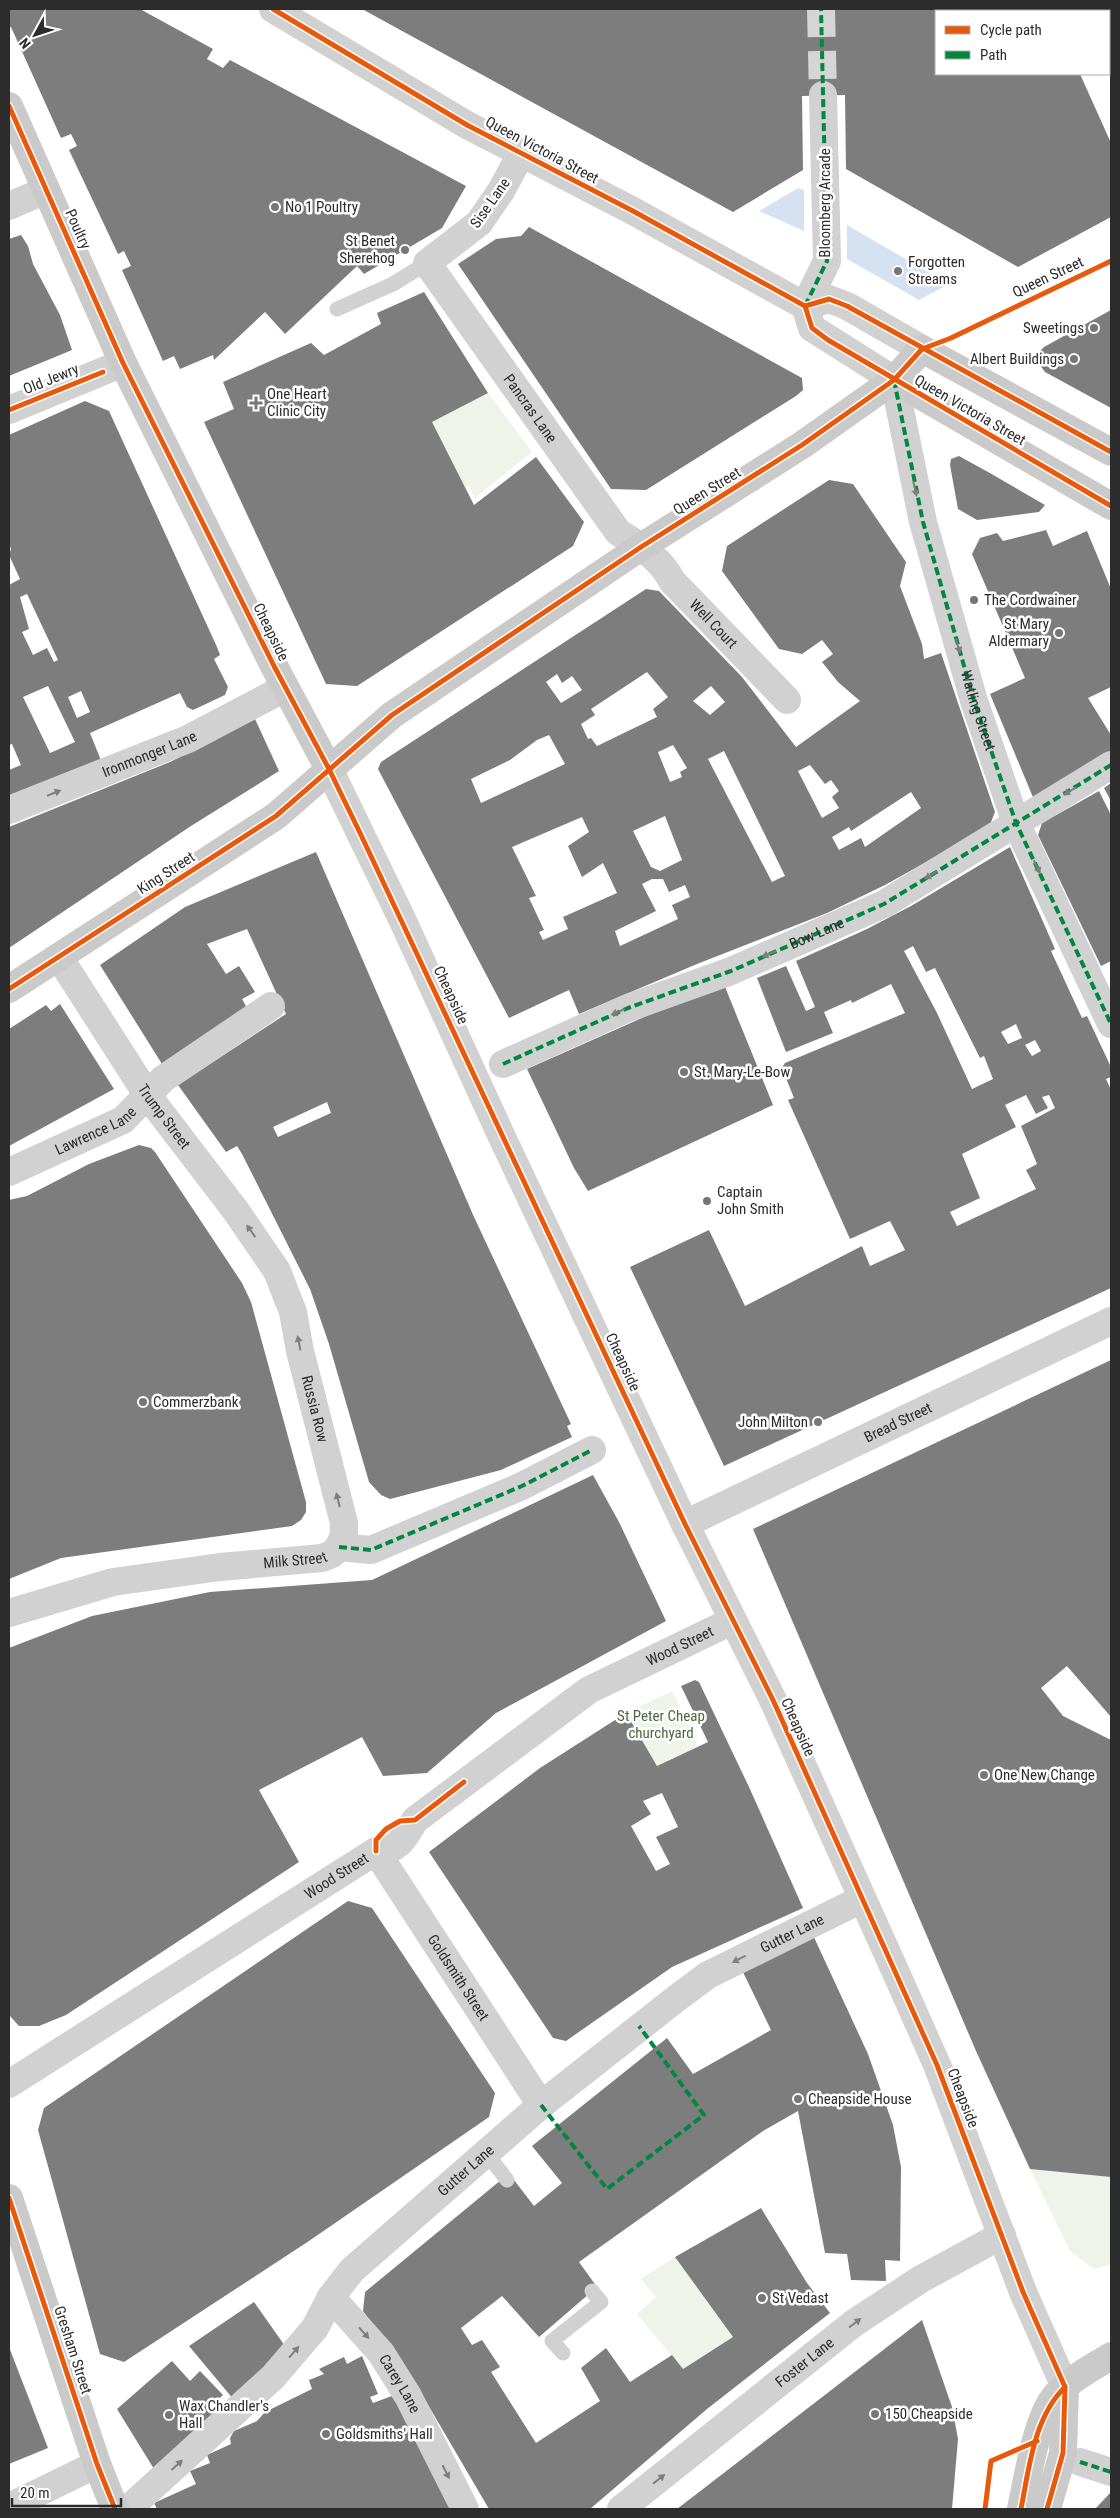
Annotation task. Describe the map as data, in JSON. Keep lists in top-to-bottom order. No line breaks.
{"streets":{"street":["Queen Victoria Street","Sise Lane","Bloomberg Arcade","Poultry","Queen Street","Old Jewry","Pancras Lane","Well Court","Cheapside","Watling Street","Ironmonger Lane","King Street","Bow Lane","Trump Street","Lawrence Lane","Russia Row","Bread Street","Milk Street","Wood Street","Gutter Lane","Goldsmith Street","Gresham Street","Foster Lane","Carey Lane"]},"crossings":[["Queen Victoria Street","Sise Lane"],["Queen Victoria Street","Bloomberg Arcade"],["Queen Victoria Street","Queen Street"],["Queen Victoria Street","Watling Street"],["Sise Lane","Pancras Lane"],["Poultry","Old Jewry"],["Poultry","Cheapside"],["Queen Street","Pancras Lane"],["Queen Street","Well Court"],["Queen Street","Cheapside"],["Queen Street","Watling Street"],["Queen Street","King Street"],["Old Jewry","Cheapside"],["Pancras Lane","Well Court"],["Cheapside","Ironmonger Lane"],["Cheapside","King Street"],["Cheapside","Bread Street"],["Cheapside","Wood Street"],["Cheapside","Gutter Lane"],["Cheapside","Foster Lane"],["Watling Street","Bow Lane"],["King Street","Trump Street"],["Trump Street","Lawrence Lane"],["Trump Street","Russia Row"],["Russia Row","Milk Street"],["Wood Street","Goldsmith Street"],["Gutter Lane","Goldsmith Street"],["Gutter Lane","Carey Lane"]],"one_way":["Watling Street","Ironmonger Lane","Bow Lane","Trump Street","Russia Row","Foster Lane","Carey Lane"],"parks":["St Peter Cheap churchyard"],"places":{"other":["No 1 Poultry","St Benet Sherehog","Forgotten Streams","Sweetings","Albert Buildings","The Cordwainer","St Mary Aldermary","St. Mary-Le-Bow","Captain John Smith","Commerzbank","John Milton","One New Change","Cheapside House","St Vedast","150 Cheapside","Wax Chandler's Hall","Goldsmiths' Hall"],"health":["One Heart Clinic City"]},"legend":["Cycle path","Path"],"scale_bar":"20 m","north":"bottom left"}
